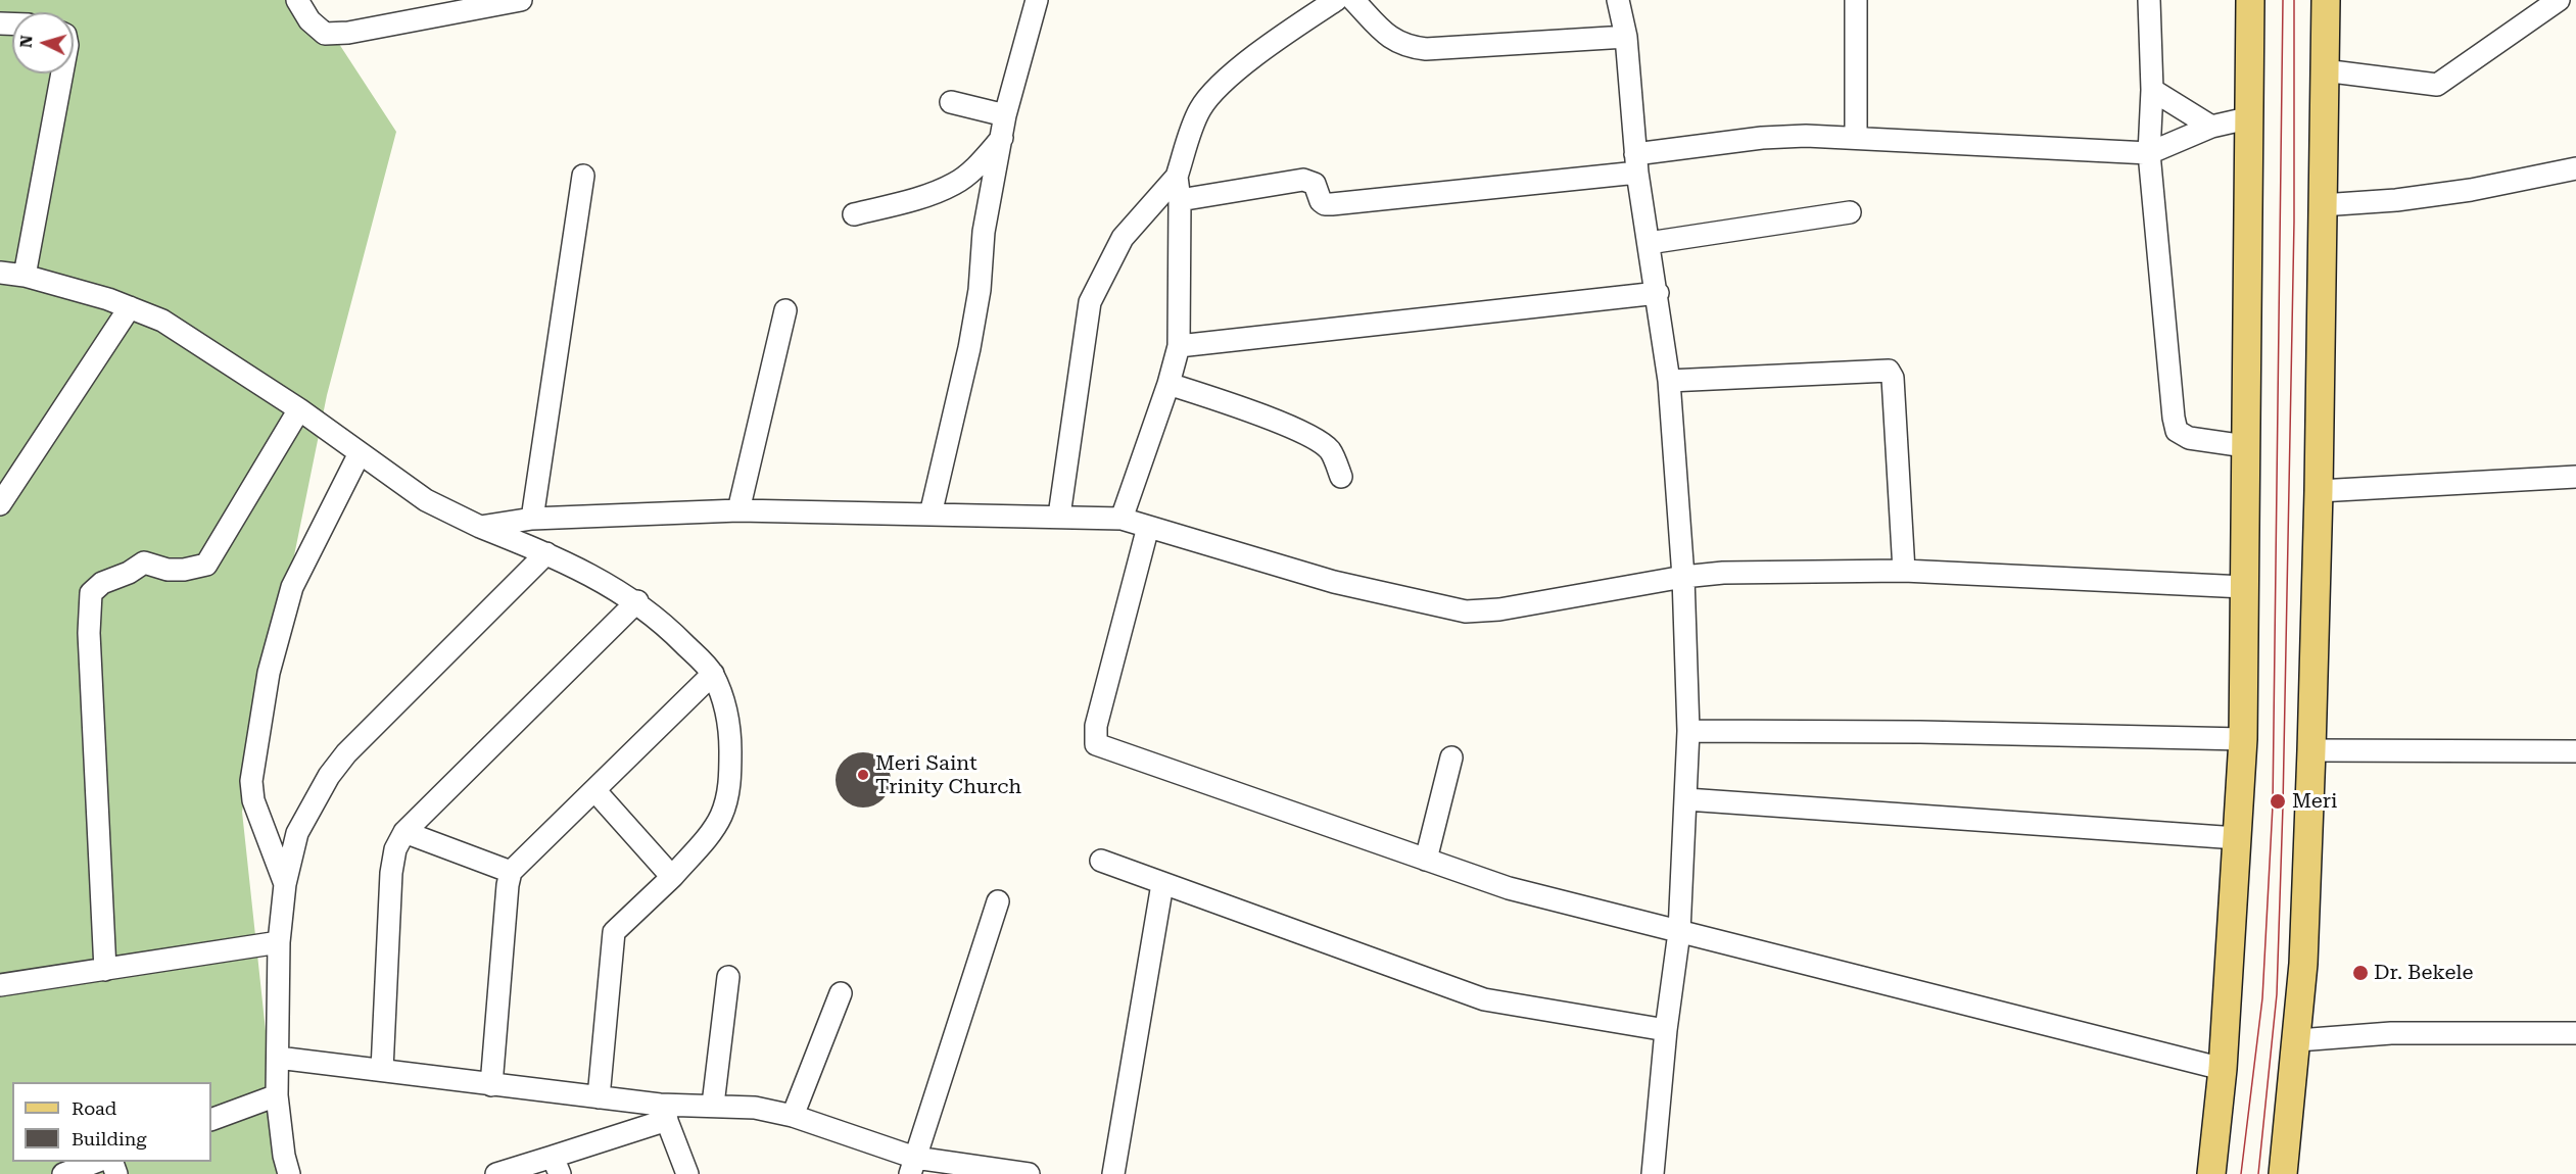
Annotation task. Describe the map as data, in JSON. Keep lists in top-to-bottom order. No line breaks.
{"places":["Meri Saint Trinity Church","Meri","Dr. Bekele"],"legend":["Road","Building"],"north":"left"}
